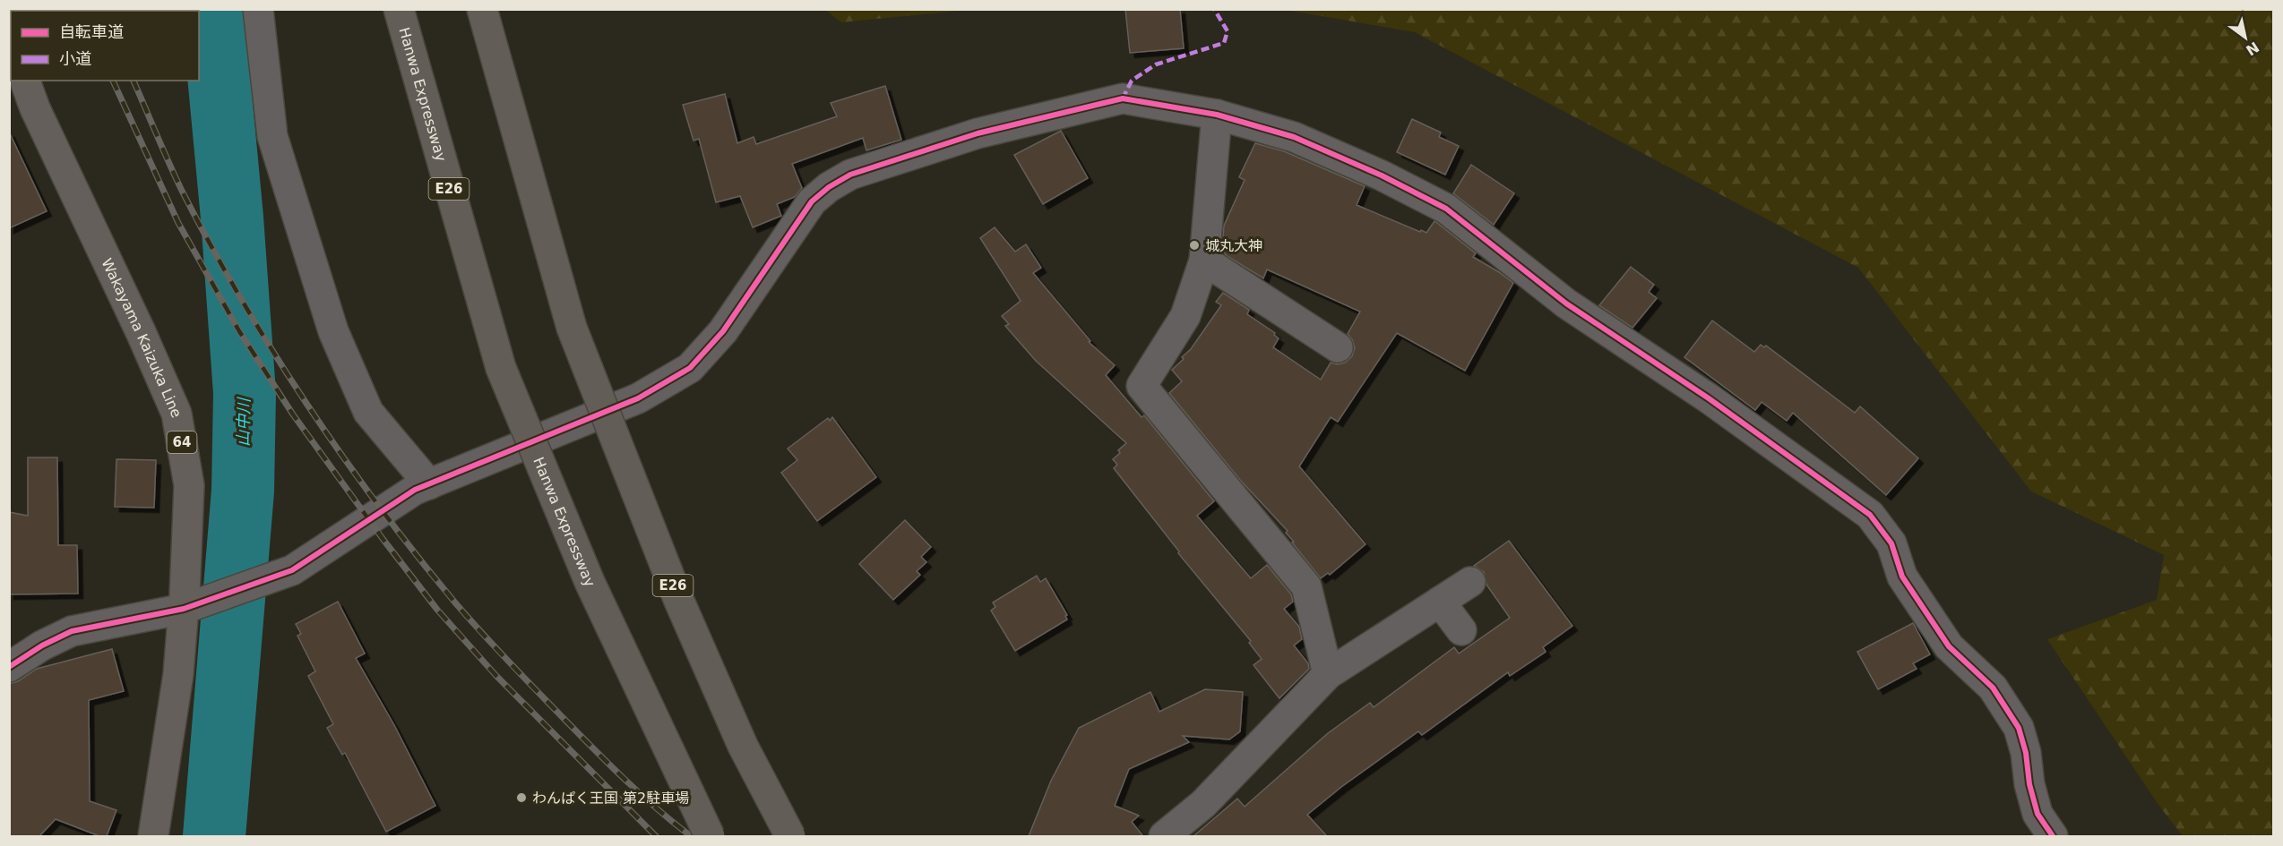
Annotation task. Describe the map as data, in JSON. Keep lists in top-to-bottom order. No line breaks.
{"streets":{"highway":["Hanwa Expressway","E26"],"main road":["Wakayama Kaizuka Line","64"]},"water":["山中川"],"places":["城丸大神","わんぱく王国 第2駐車場"],"legend":["自転車道","小道"],"north":"bottom right"}
